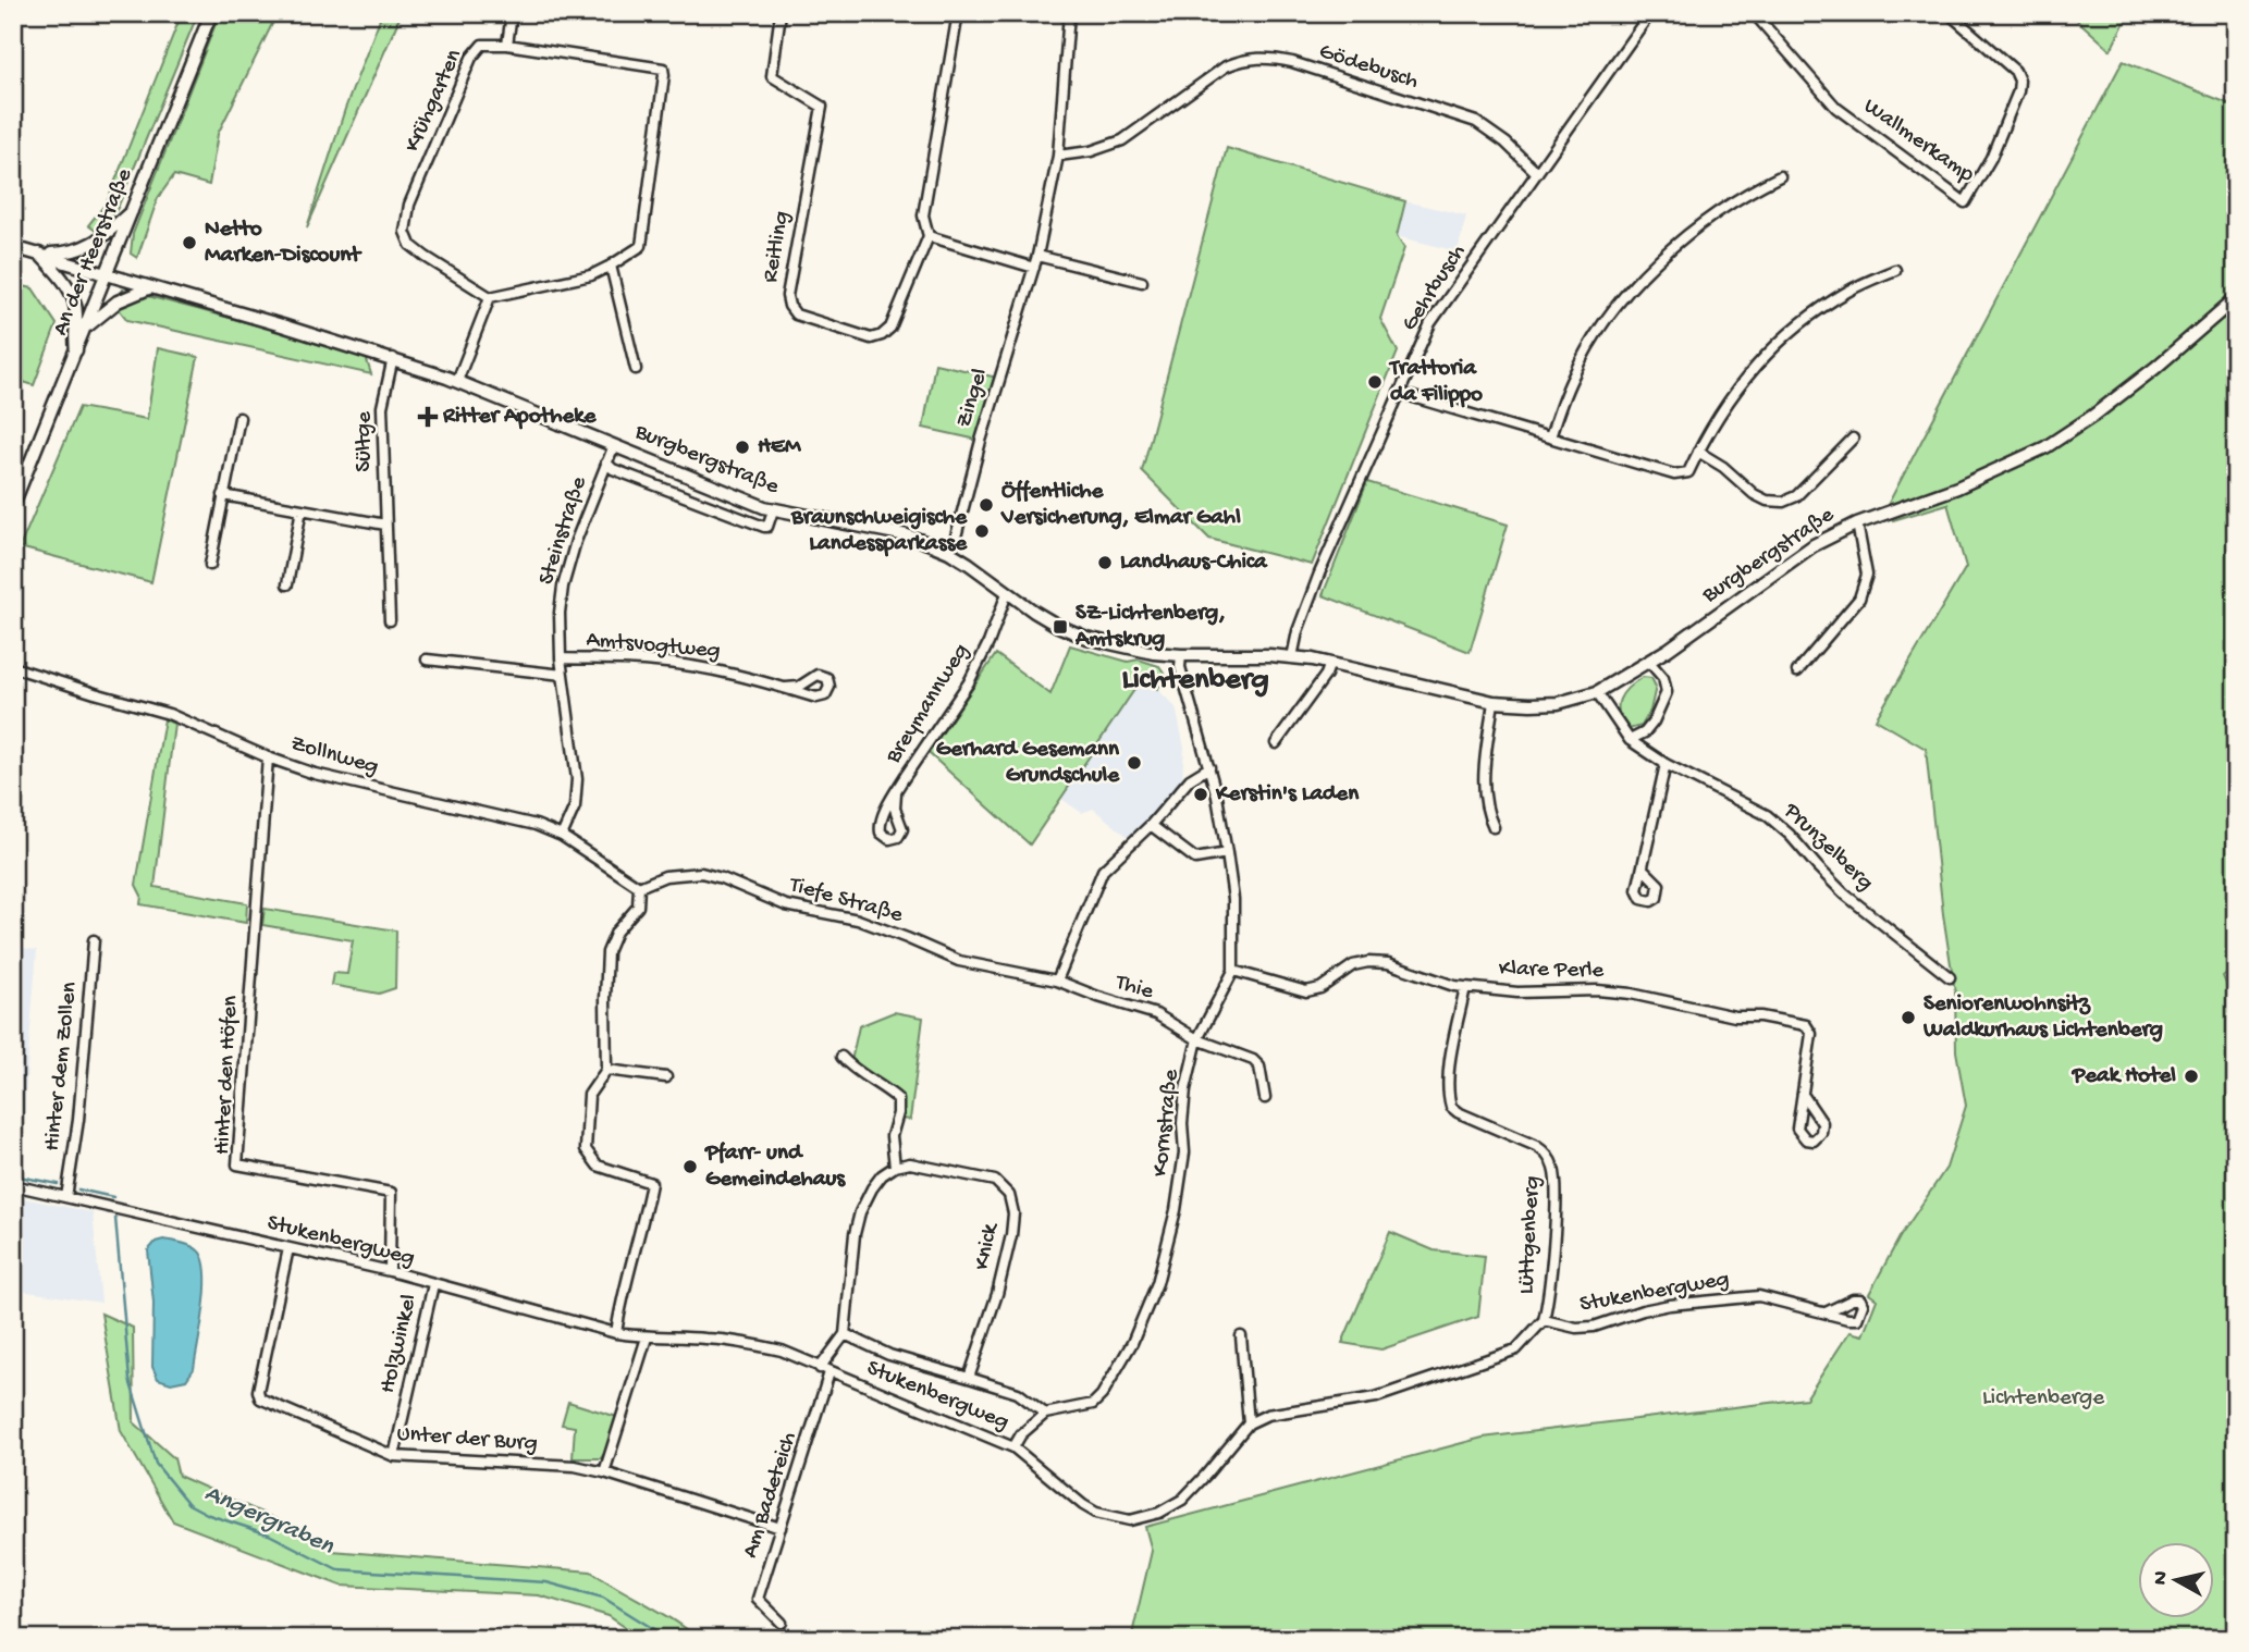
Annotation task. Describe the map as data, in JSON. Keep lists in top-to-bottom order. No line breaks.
{"streets":{"street":["Gödebusch","Krühgarten","Wallmerkamp","Reitling","An der Heerstraße","Gehrbusch","Zingel","Sültge","Burgbergstraße","Steinstraße","Amtsvogtweg","Breymannweg","Zollnweg","Prunzelberg","Tiefe Straße","Klare Perle","Thie","Hinter dem Zollen","Hinter den Höfen","Kornstraße","Lüttgenberg","Stukenbergweg","Knick","Holzwinkel","Unter der Burg","Am Badeteich"]},"crossings":[["Gödebusch","Gehrbusch"],["Gödebusch","Zingel"],["An der Heerstraße","Burgbergstraße"],["Gehrbusch","Burgbergstraße"],["Zingel","Burgbergstraße"],["Sültge","Burgbergstraße"],["Burgbergstraße","Steinstraße"],["Burgbergstraße","Breymannweg"],["Burgbergstraße","Prunzelberg"],["Burgbergstraße","Kornstraße"],["Steinstraße","Amtsvogtweg"],["Steinstraße","Zollnweg"],["Zollnweg","Tiefe Straße"],["Zollnweg","Hinter den Höfen"],["Tiefe Straße","Thie"],["Klare Perle","Kornstraße"],["Klare Perle","Lüttgenberg"],["Thie","Kornstraße"],["Hinter dem Zollen","Stukenbergweg"],["Hinter den Höfen","Stukenbergweg"],["Lüttgenberg","Stukenbergweg"],["Stukenbergweg","Holzwinkel"],["Stukenbergweg","Unter der Burg"],["Stukenbergweg","Am Badeteich"],["Holzwinkel","Unter der Burg"],["Unter der Burg","Am Badeteich"]],"districts":["Lichtenberg"],"water":["Angergraben"],"parks":["Lichtenberge"],"places":{"other":["Netto Marken-Discount","Trattoria da Filippo","HEM","Öffentliche Versicherung, Elmar Gahl","Braunschweigische Landessparkasse","Landhaus-Chica","Gerhard Gesemann Grundschule","Kerstin's Laden","Seniorenwohnsitz Waldkurhaus Lichtenberg","Peak Hotel","Pfarr- und Gemeindehaus"],"health":["Ritter Apotheke"],"transit":["SZ-Lichtenberg, Amtskrug"]},"north":"left"}
